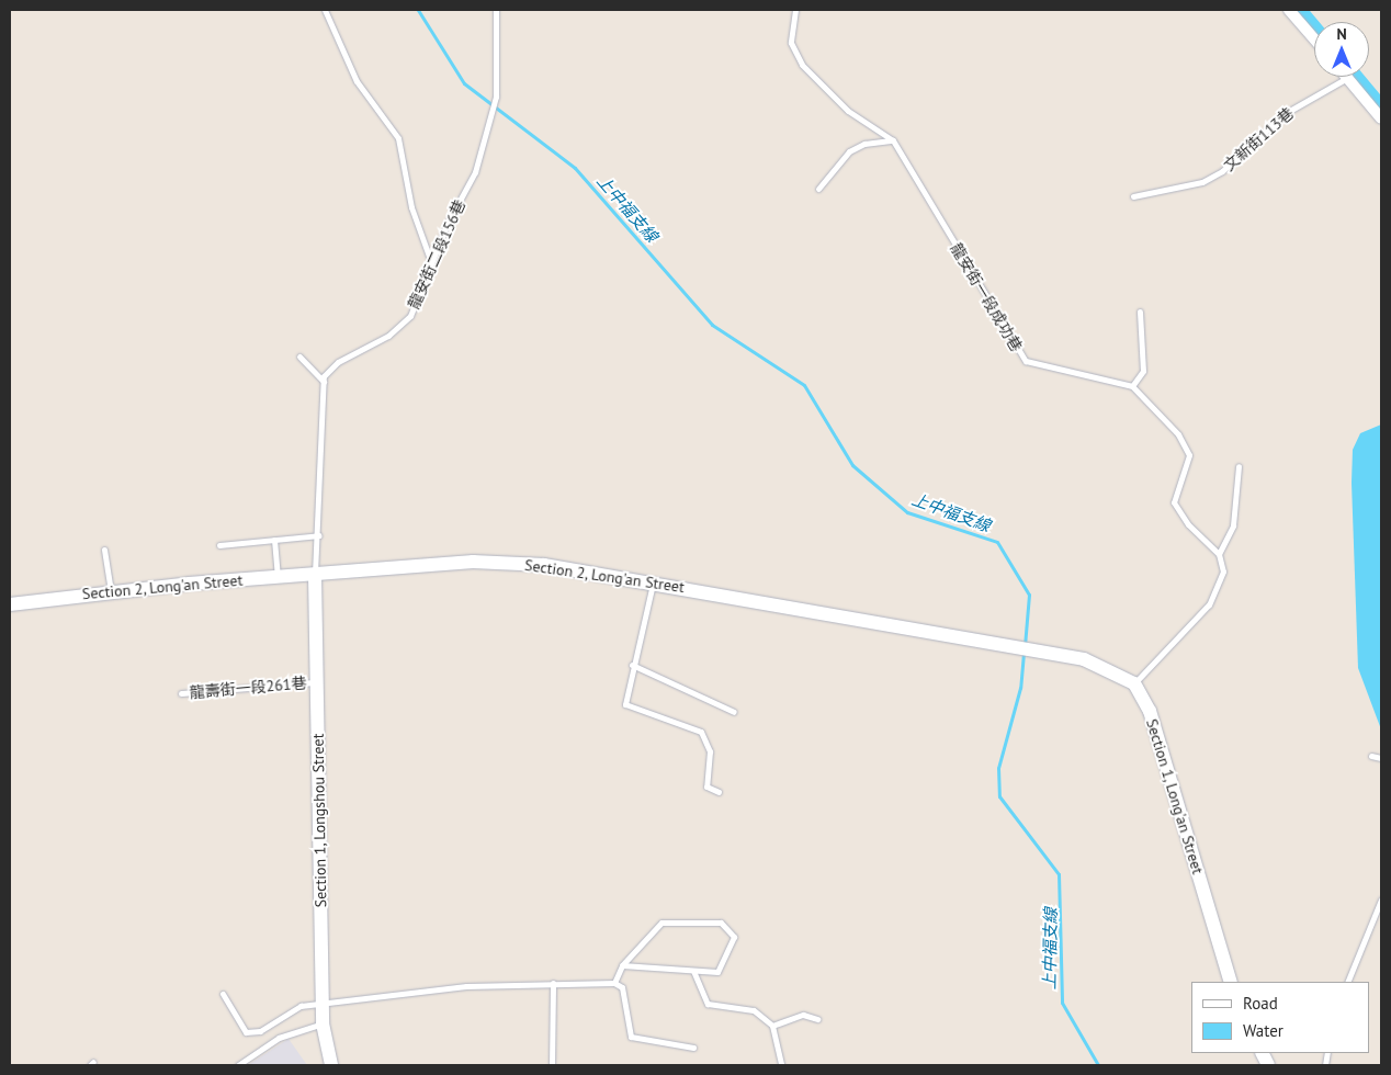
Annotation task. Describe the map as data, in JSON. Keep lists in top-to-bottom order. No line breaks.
{"streets":{"street":["Section 2, Long'an Street","Section 1, Long'an Street","Section 1, Longshou Street"],"lane":["文新街113巷","龍安街二段156巷","龍安街一段成功巷","龍壽街一段261巷"]},"crossings":[["Section 2, Long'an Street","Section 1, Long'an Street"],["Section 2, Long'an Street","Section 1, Longshou Street"],["龍壽街一段261巷","Section 1, Longshou Street"]],"water":["上中福支線"],"legend":["Road","Water"],"north":"top"}
